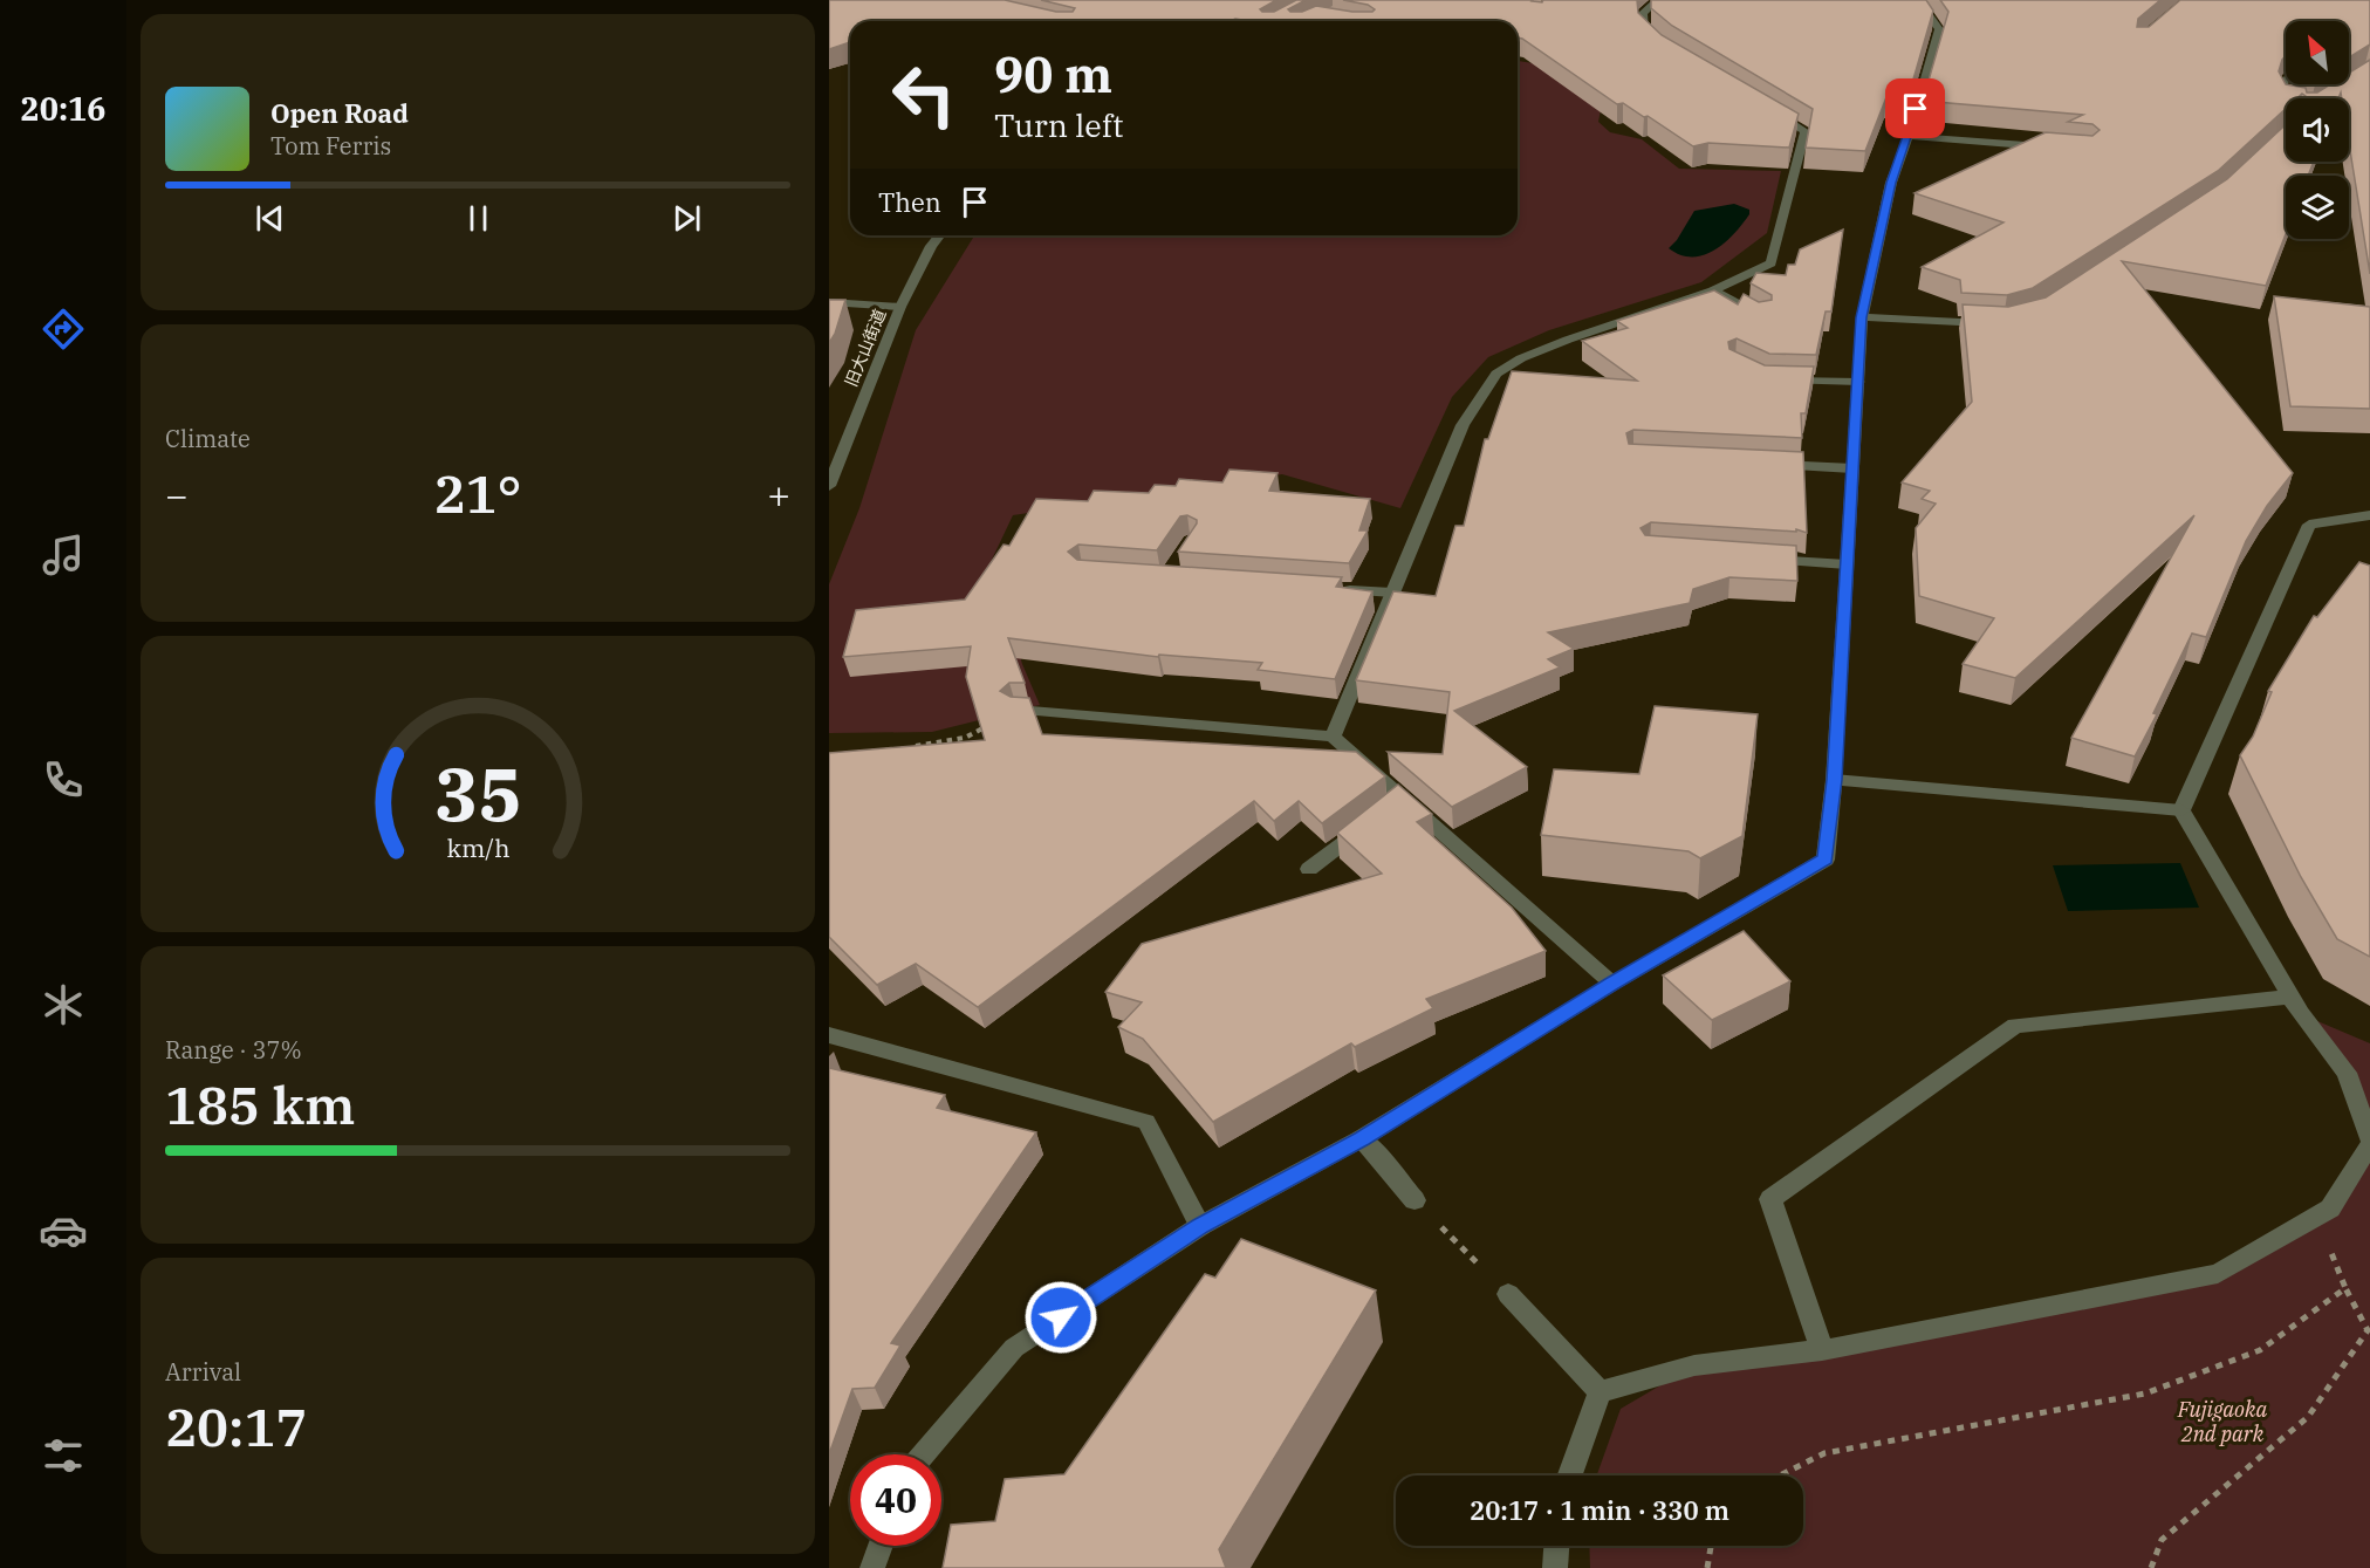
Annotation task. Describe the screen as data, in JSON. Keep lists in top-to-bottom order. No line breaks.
{"streets":{"street":["旧大山街道"]},"parks":["Fujigaoka 2nd park"],"north":"top left","page":{"tabs":"20:16","turn":["90 m","Turn left"],"song":["Open Road","Tom Ferris"],"then":"Then","tile":["Climate",["Range · 37%","185 km"],["Arrival","20:17"]],"heat":["−","21°","+"],"limit":"40","trip":"20:17 · 1 min · 330 m","gauge":["35","km/h"]}}
